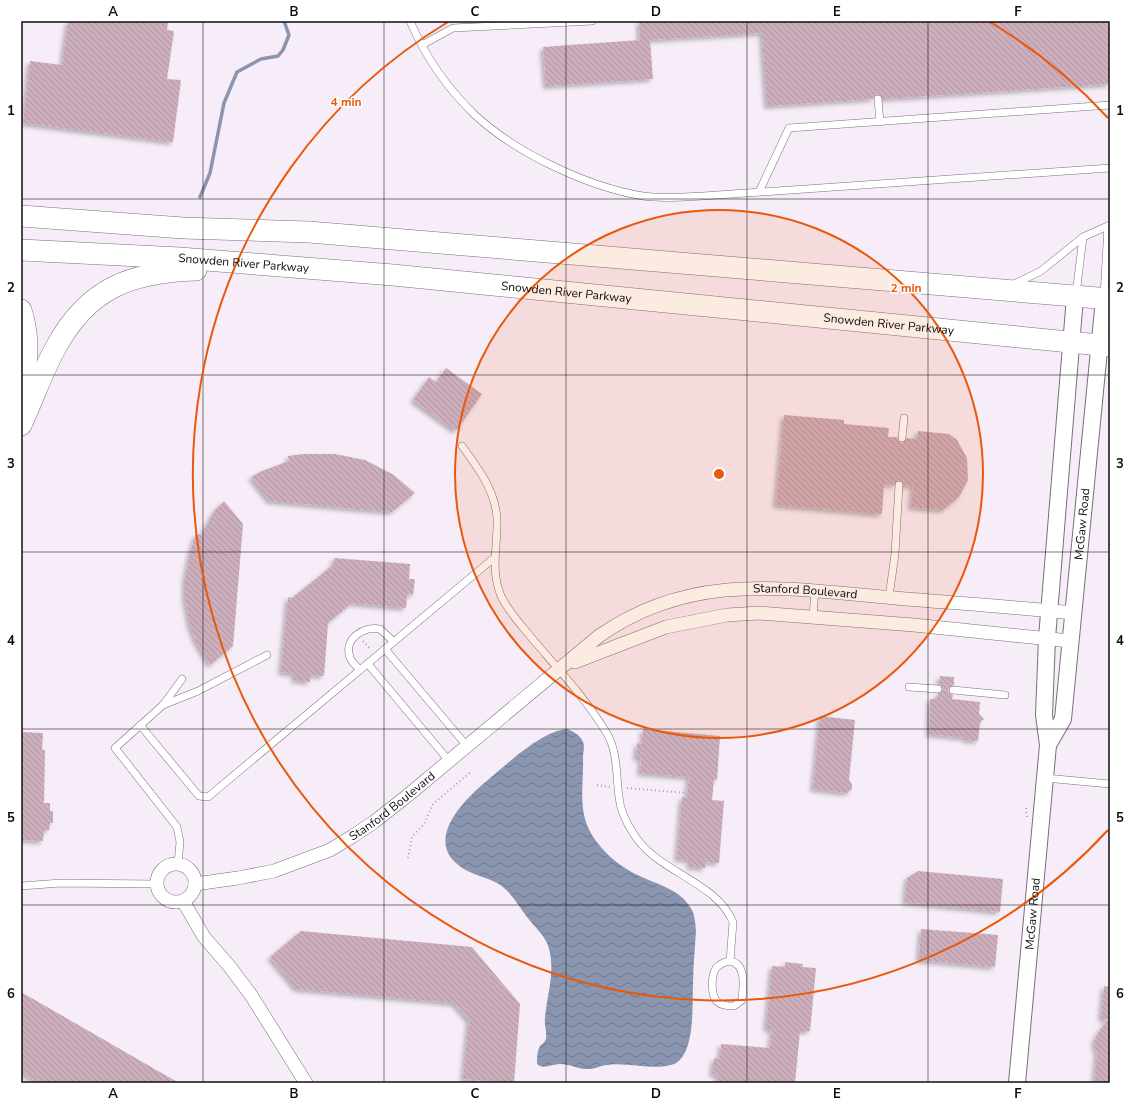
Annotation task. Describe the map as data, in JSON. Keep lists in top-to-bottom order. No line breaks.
{"streets":{"main road":["Snowden River Parkway"],"street":["McGaw Road","Stanford Boulevard"]},"crossings":[["Snowden River Parkway","McGaw Road"],["McGaw Road","Stanford Boulevard"]],"grid":{"columns":["A","B","C","D","E","F"],"rows":["1","2","3","4","5","6"]},"rings":["4 min","2 min"]}
